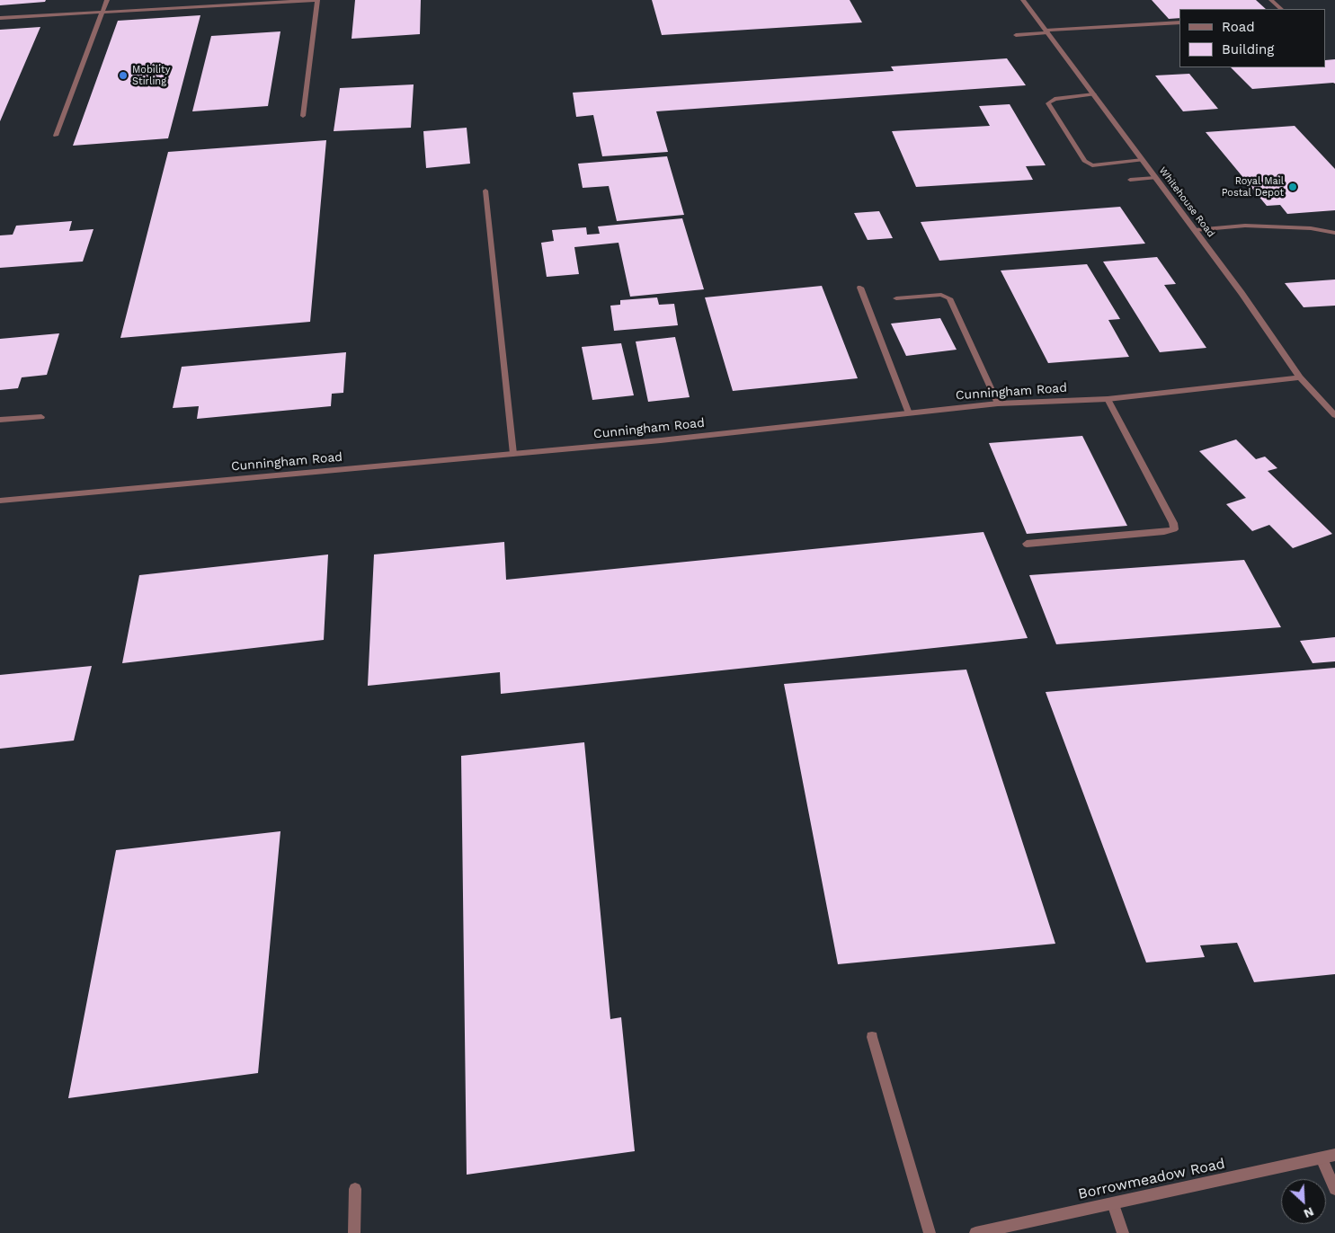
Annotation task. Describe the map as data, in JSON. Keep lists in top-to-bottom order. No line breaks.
{"streets":{"street":["Whitehouse Road","Cunningham Road","Borrowmeadow Road"]},"crossings":[["Whitehouse Road","Cunningham Road"]],"places":["Mobility Stirling","Royal Mail Postal Depot"],"legend":["Road","Building"],"north":"bottom right"}
